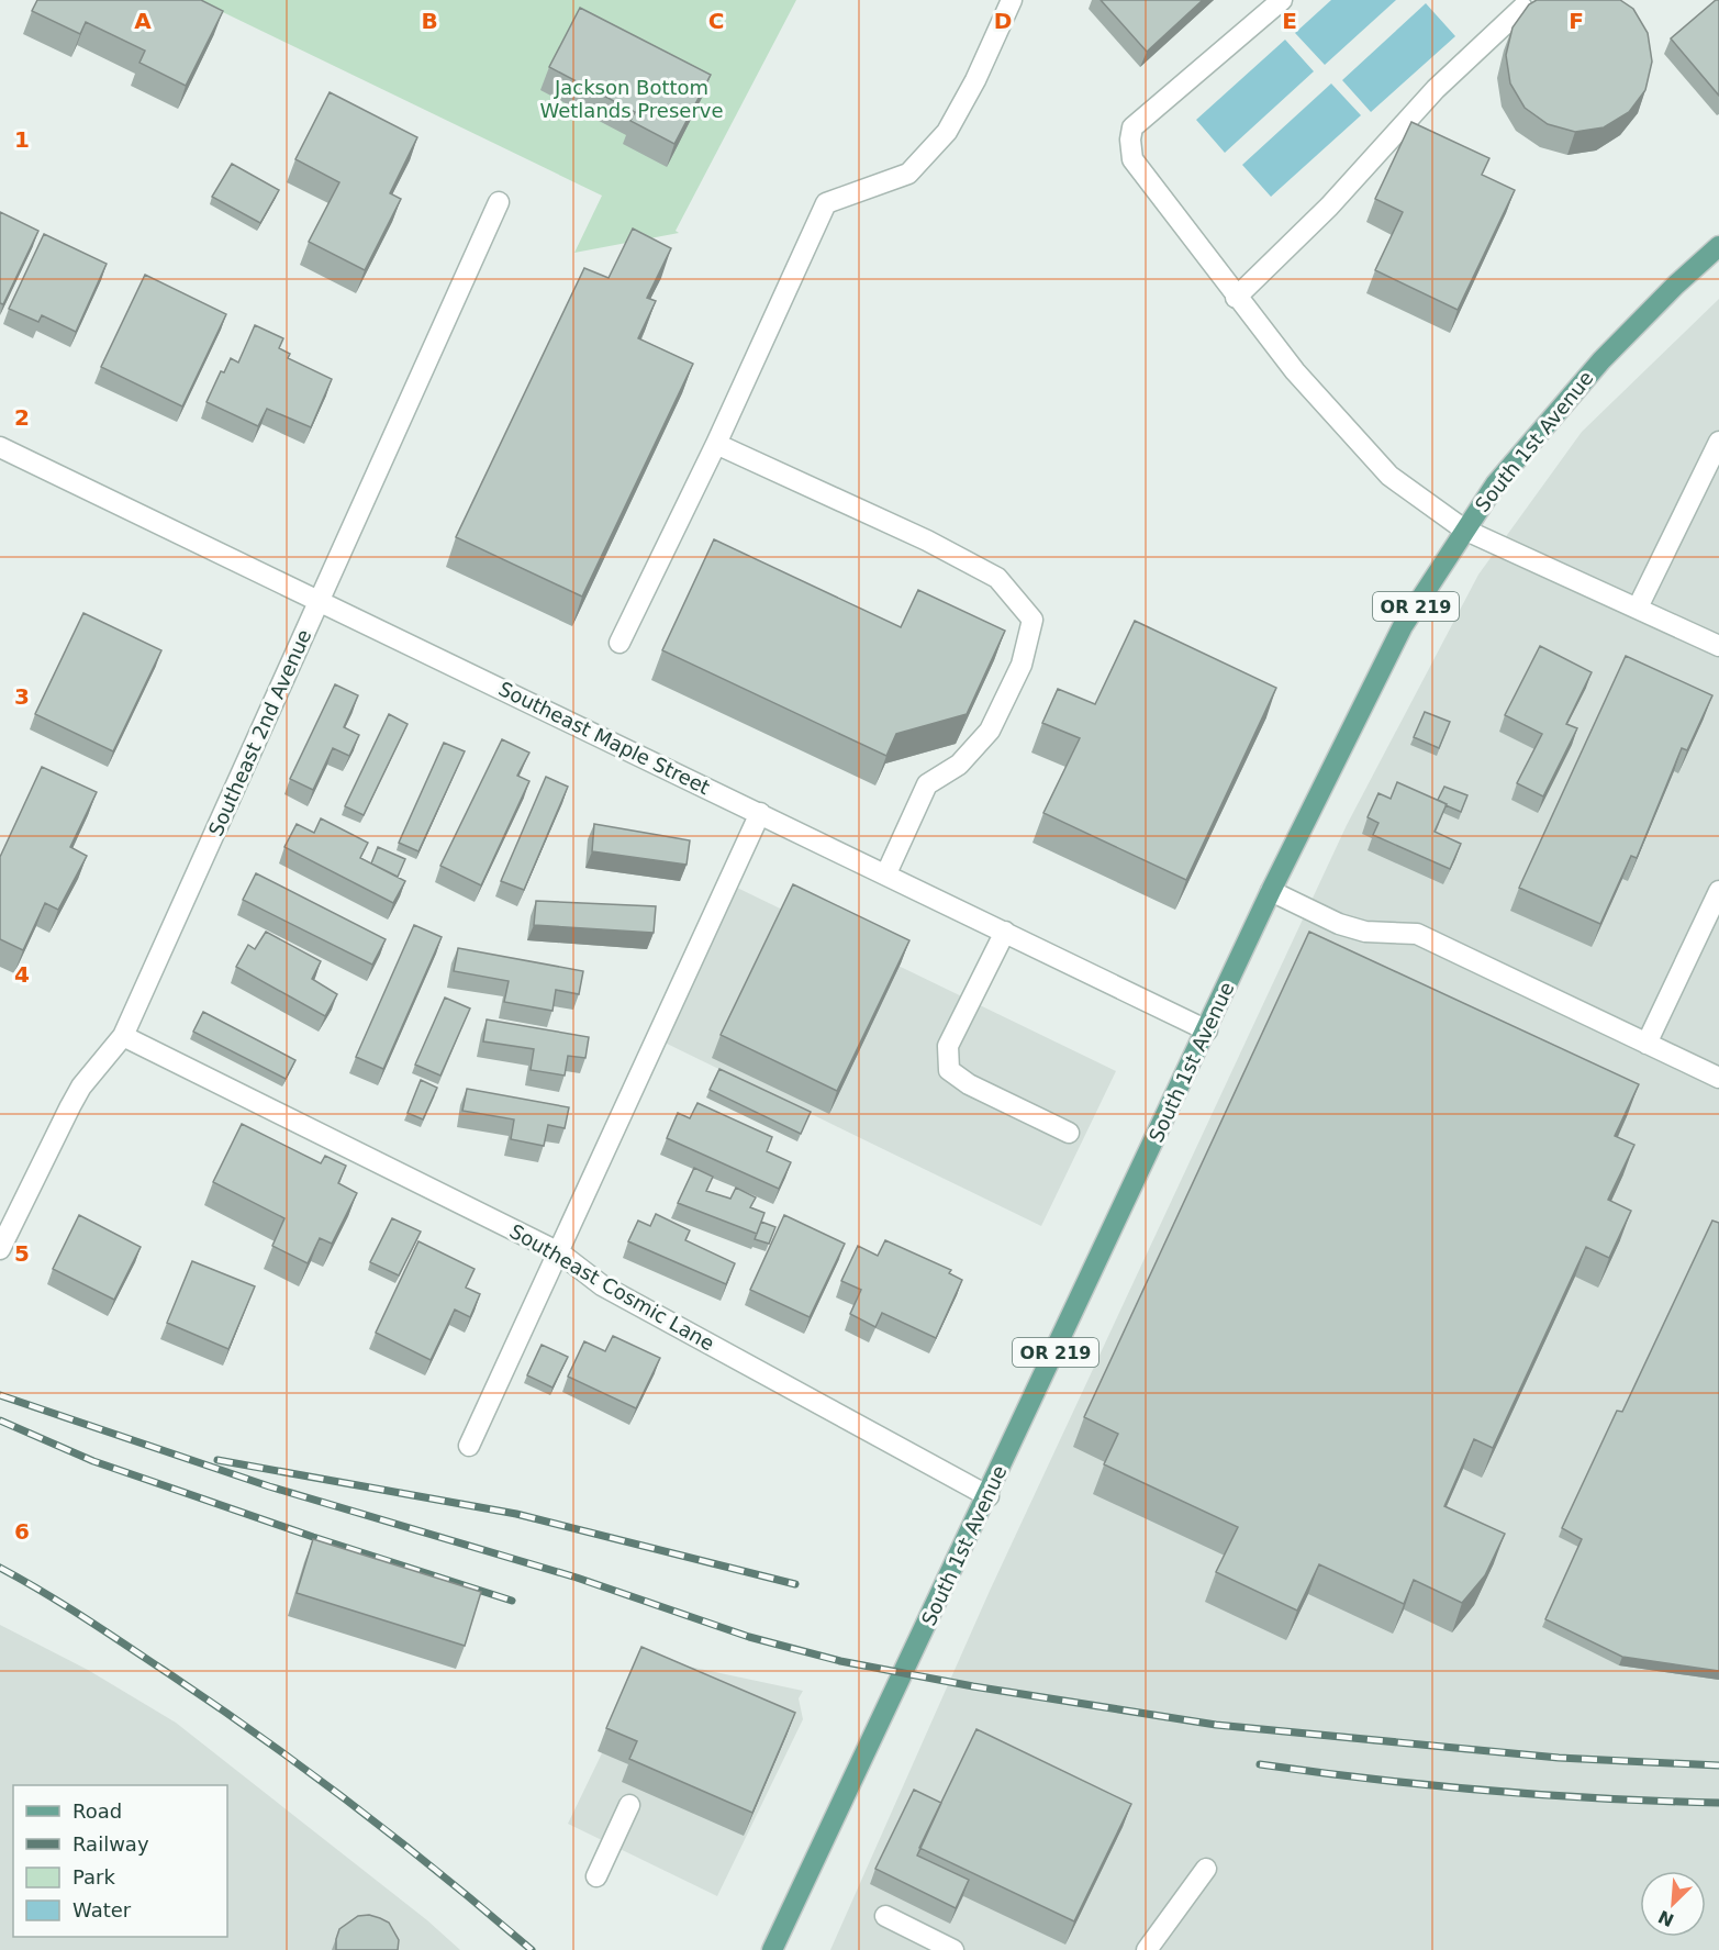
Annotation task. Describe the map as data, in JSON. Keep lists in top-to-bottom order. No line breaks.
{"streets":{"main road":["South 1st Avenue","OR 219"],"street":["Southeast 2nd Avenue","Southeast Maple Street","Southeast Cosmic Lane"]},"crossings":[["South 1st Avenue","Southeast Maple Street"],["South 1st Avenue","Southeast Cosmic Lane"],["Southeast 2nd Avenue","Southeast Maple Street"],["Southeast 2nd Avenue","Southeast Cosmic Lane"]],"parks":["Jackson Bottom Wetlands Preserve"],"legend":["Road","Railway","Park","Water"],"north":"bottom left","grid":{"columns":["A","B","C","D","E","F"],"rows":["1","2","3","4","5","6"]}}
